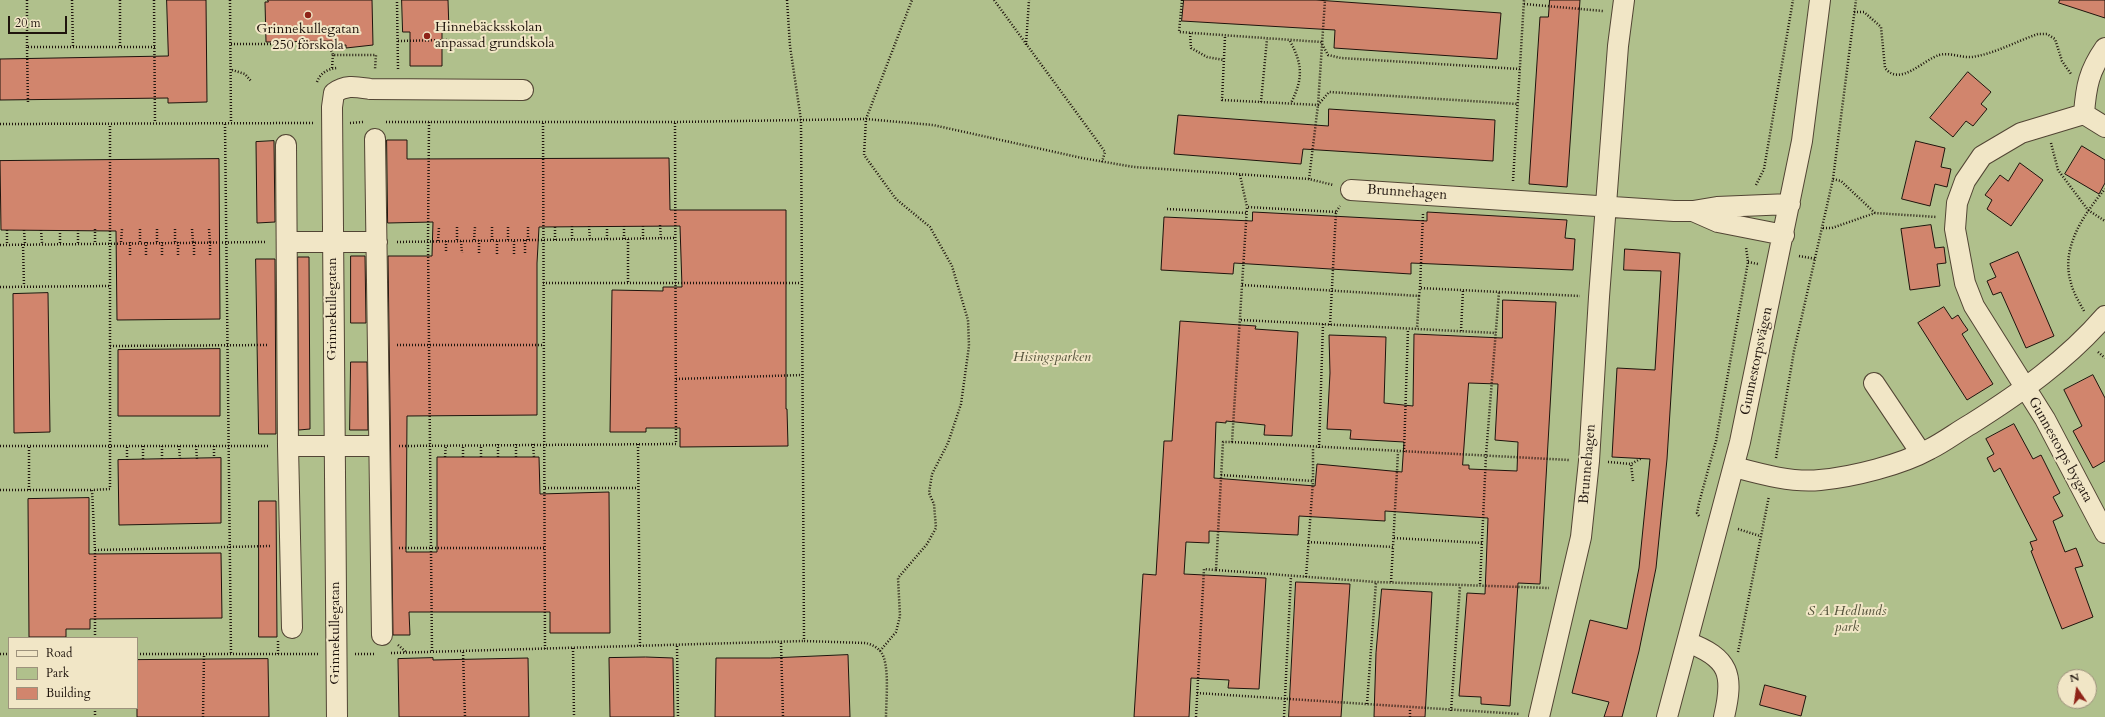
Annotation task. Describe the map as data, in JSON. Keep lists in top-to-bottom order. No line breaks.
{"streets":{"street":["Brunnehagen","Grinnekullegatan","Gunnestorpsvägen","Gunnestorps bygata"]},"crossings":[["Brunnehagen","Gunnestorpsvägen"],["Gunnestorpsvägen","Gunnestorps bygata"]],"parks":["Hisingsparken","S A Hedlunds park"],"places":["Grinnekullegatan 250 förskola","Hinnebäcksskolan anpassad grundskola"],"legend":["Road","Park","Building"],"scale_bar":"20 m","north":"top"}
